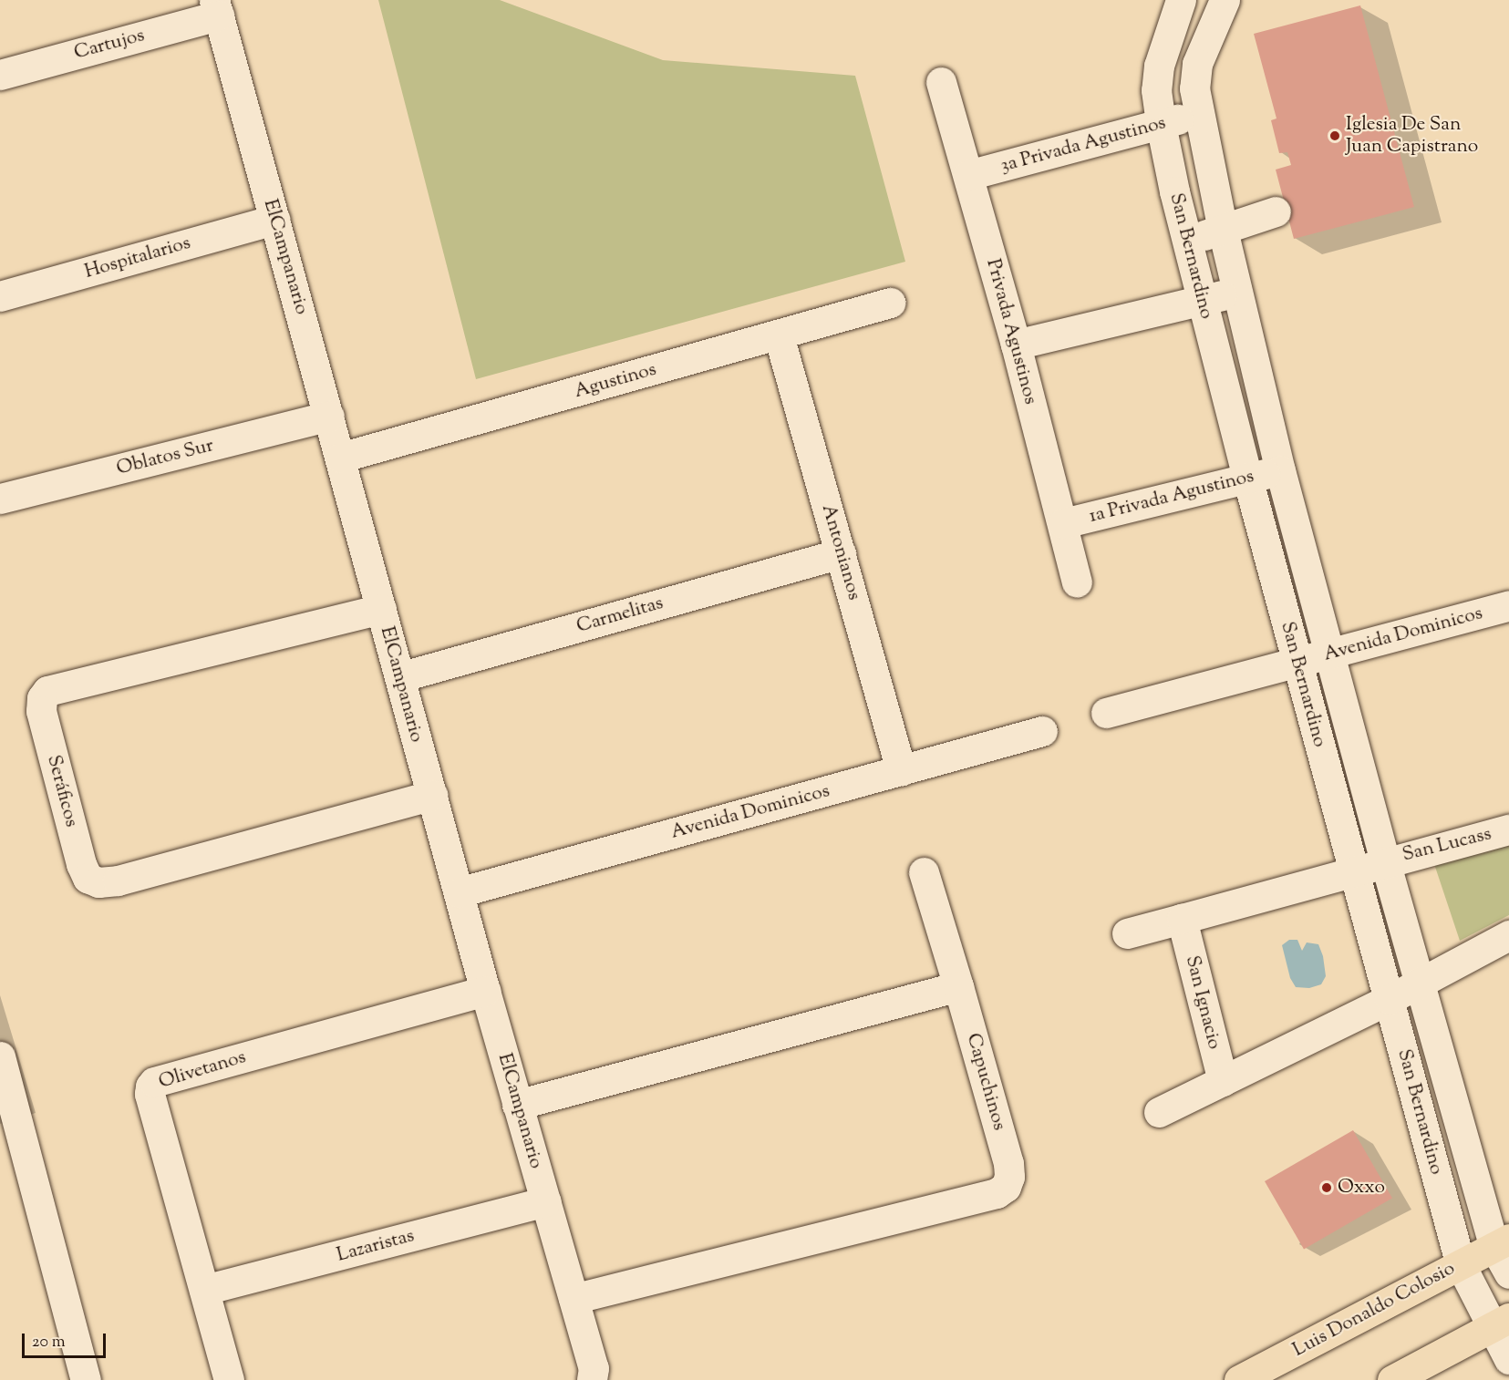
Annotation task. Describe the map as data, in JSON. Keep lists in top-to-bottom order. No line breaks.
{"streets":{"main road":["Luis Donaldo Colosio"],"street":["Cartujos","3a Privada Agustinos","San Bernardino","ElCampanario","Hospitalarios","Privada Agustinos","Agustinos","Oblatos Sur","1a Privada Agustinos","Antonianos","Carmelitas","Avenida Dominicos","Seráficos","San Lucass","San Ignacio","Olivetanos","Capuchinos","Lazaristas"]},"crossings":[["Cartujos","ElCampanario"],["3a Privada Agustinos","San Bernardino"],["3a Privada Agustinos","Privada Agustinos"],["San Bernardino","1a Privada Agustinos"],["San Bernardino","Avenida Dominicos"],["San Bernardino","San Lucass"],["San Bernardino","Luis Donaldo Colosio"],["ElCampanario","Hospitalarios"],["ElCampanario","Agustinos"],["ElCampanario","Oblatos Sur"],["ElCampanario","Carmelitas"],["ElCampanario","Avenida Dominicos"],["ElCampanario","Seráficos"],["ElCampanario","Olivetanos"],["ElCampanario","Capuchinos"],["ElCampanario","Lazaristas"],["Privada Agustinos","1a Privada Agustinos"],["Agustinos","Antonianos"],["Antonianos","Carmelitas"],["Antonianos","Avenida Dominicos"],["Olivetanos","Lazaristas"]],"places":["Iglesia De San Juan Capistrano","Oxxo"],"scale_bar":"20 m"}
